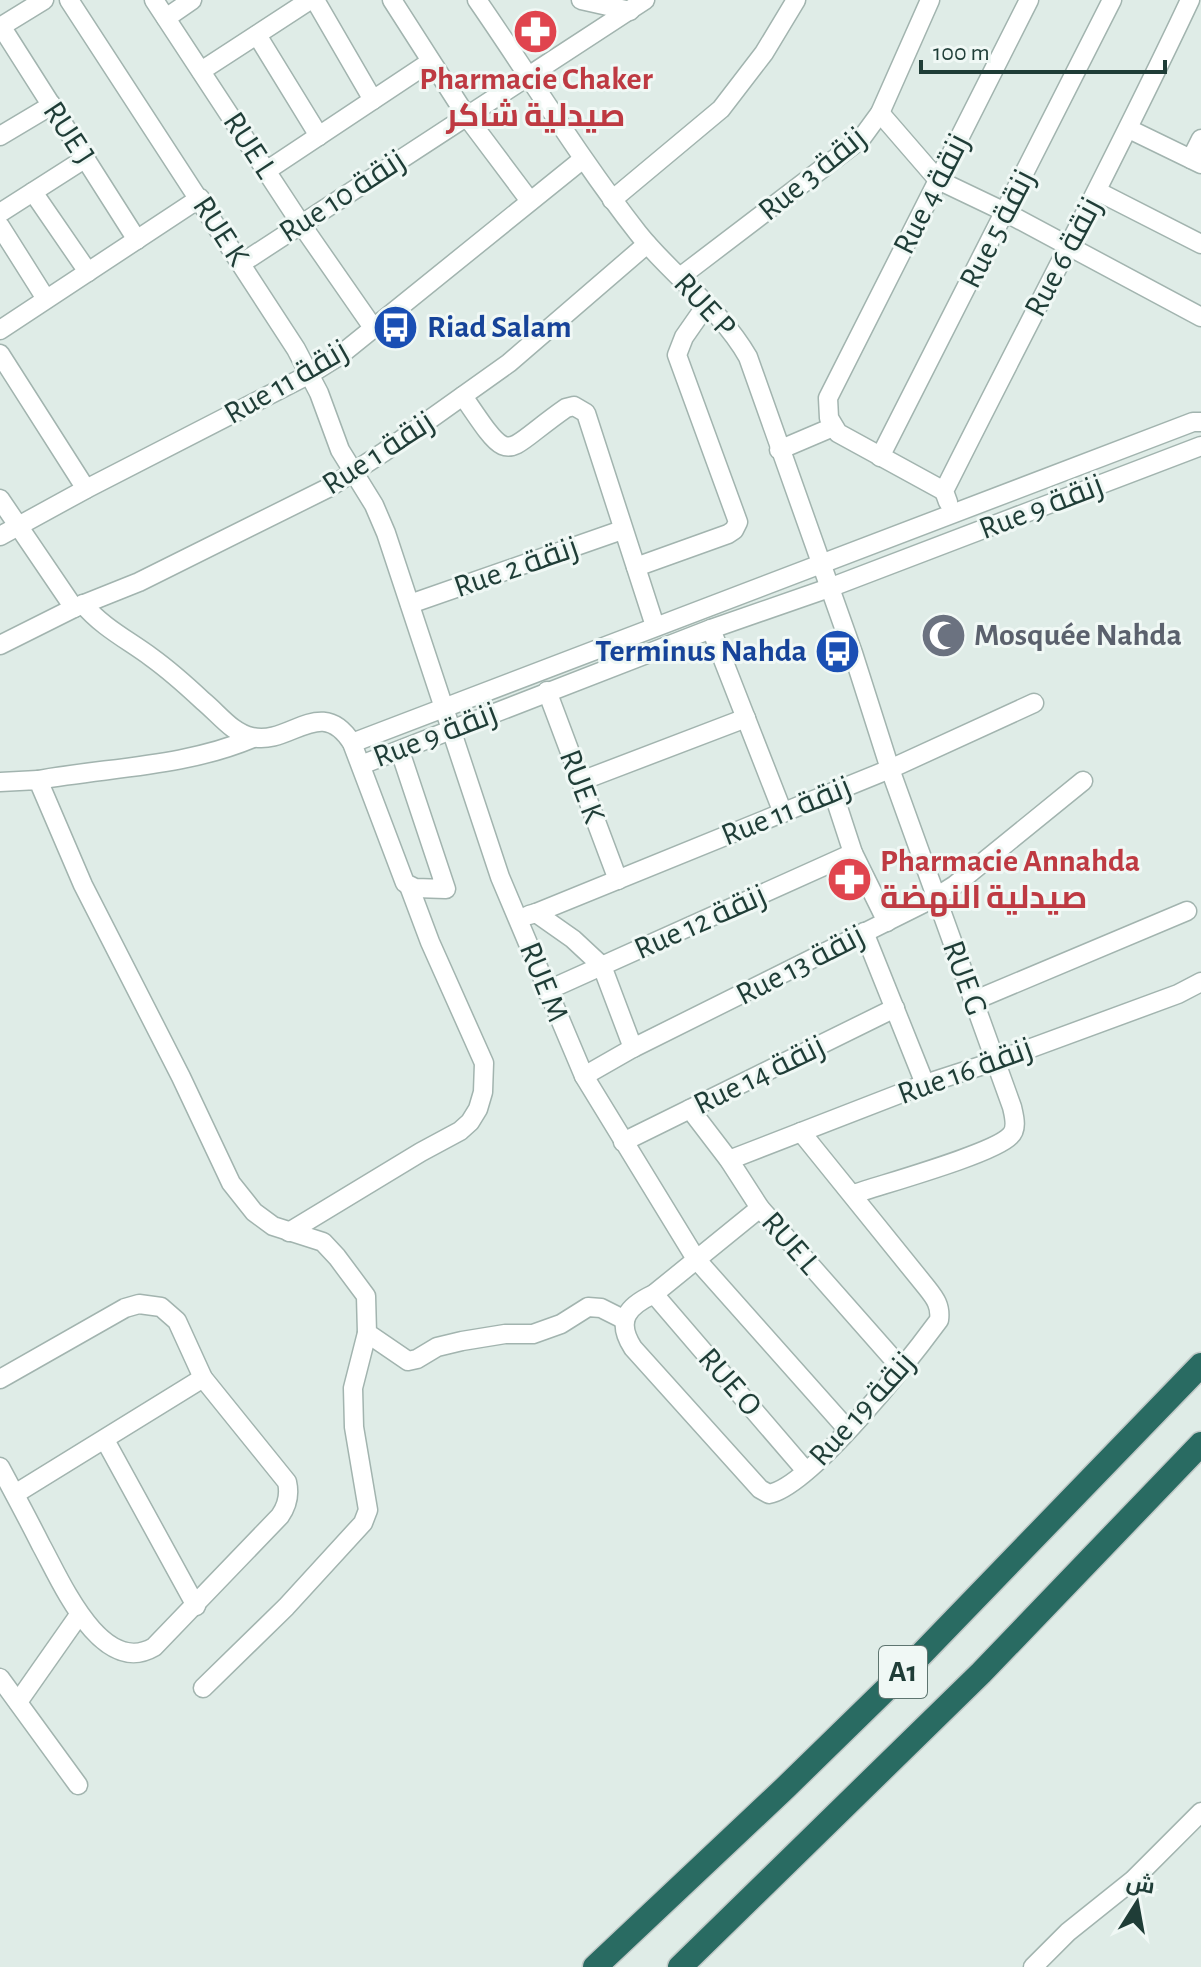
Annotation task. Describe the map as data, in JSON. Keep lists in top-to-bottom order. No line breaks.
{"streets":{"highway":["A1"],"street":["RUE J","RUE L","Rue 3 زنقة","Rue 4 زنقة","Rue 10 زنقة","Rue 5 زنقة","RUE K","Rue 6 زنقة","RUE P","Rue 11 زنقة","Rue 1 زنقة","Rue 9 زنقة","Rue 2 زنقة","Rue 12 زنقة","Rue 13 زنقة","RUE G","RUE M","Rue 16 زنقة","Rue 14 زنقة","RUE O","Rue 19 زنقة"]},"crossings":[["RUE L","Rue 10 زنقة"],["RUE L","Rue 11 زنقة"],["RUE L","Rue 16 زنقة"],["RUE L","Rue 14 زنقة"],["RUE L","Rue 19 زنقة"],["Rue 3 زنقة","RUE P"],["Rue 10 زنقة","RUE K"],["Rue 10 زنقة","RUE P"],["RUE K","Rue 11 زنقة"],["RUE K","Rue 1 زنقة"],["RUE K","Rue 9 زنقة"],["RUE K","RUE M"],["RUE P","Rue 11 زنقة"],["RUE P","Rue 1 زنقة"],["RUE P","Rue 9 زنقة"],["RUE P","RUE G"],["Rue 11 زنقة","RUE G"],["Rue 11 زنقة","RUE M"],["Rue 1 زنقة","RUE M"],["Rue 9 زنقة","RUE M"],["Rue 2 زنقة","RUE M"],["Rue 12 زنقة","RUE M"],["Rue 13 زنقة","RUE G"],["Rue 13 زنقة","RUE M"],["RUE G","Rue 16 زنقة"],["RUE G","Rue 19 زنقة"],["RUE M","Rue 14 زنقة"],["RUE M","Rue 19 زنقة"],["RUE O","Rue 19 زنقة"]],"places":{"pharmacy":["Pharmacie Chaker صيدلية شاكر","Pharmacie Annahda صيدلية النهضة"],"bus stop":["Riad Salam","Terminus Nahda"],"mosque":["Mosquée Nahda"]},"scale_bar":"100 m","north":"top"}
